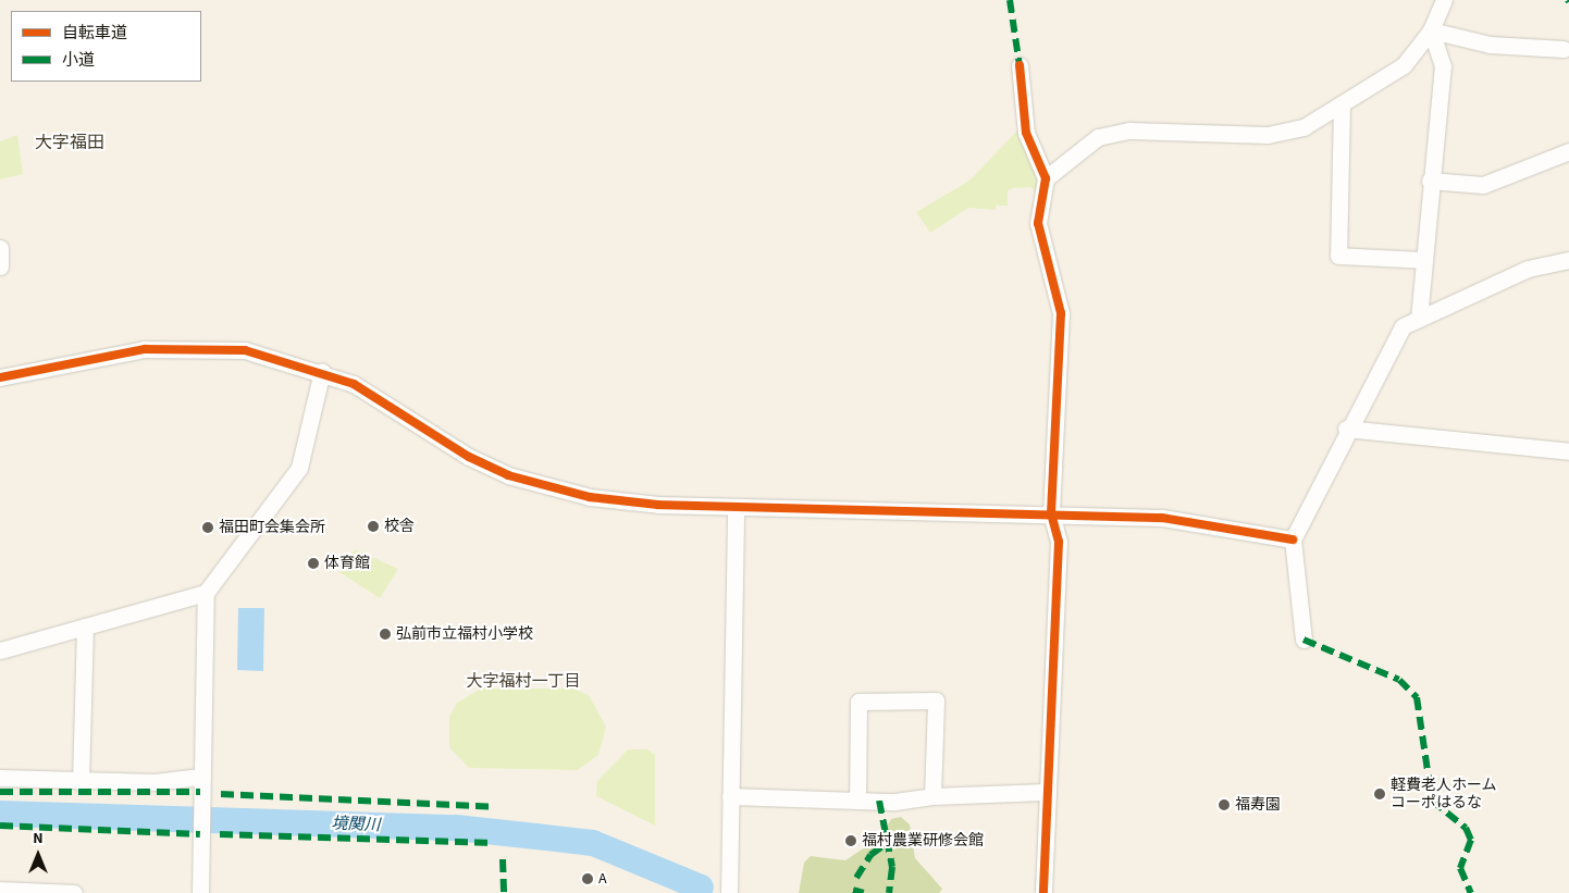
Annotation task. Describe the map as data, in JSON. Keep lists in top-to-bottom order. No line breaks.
{"districts":["大字福田","大字福村一丁目"],"water":["境関川"],"places":["校舎","福田町会集会所","体育館","弘前市立福村小学校","軽費老人ホーム コーポはるな","福寿園","福村農業研修会館","A"],"legend":["自転車道","小道"],"north":"top"}
